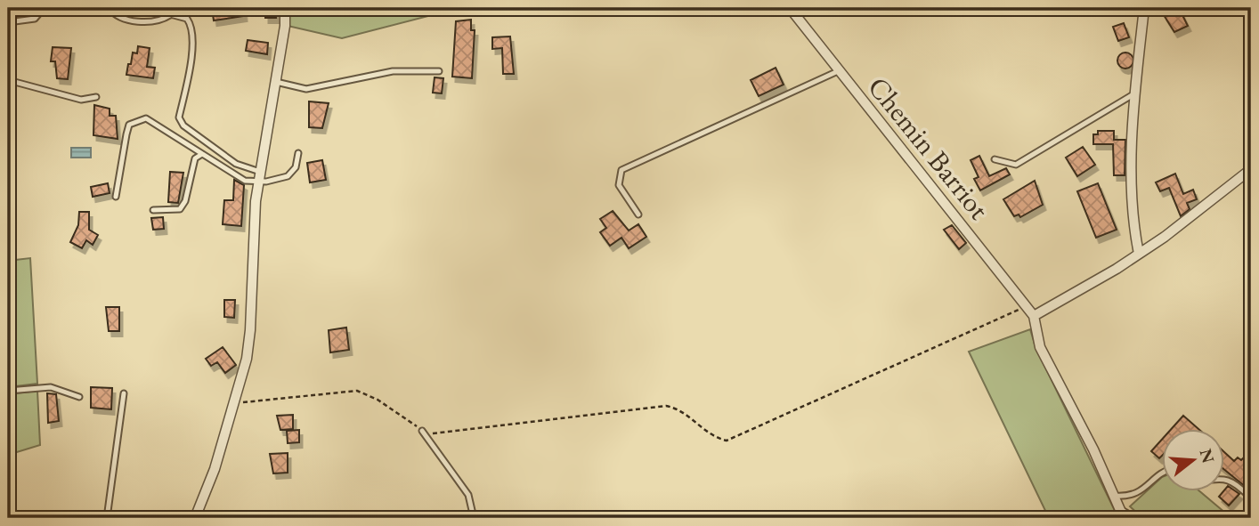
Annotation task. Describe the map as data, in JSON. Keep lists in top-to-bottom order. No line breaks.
{"streets":{"street":["Chemin Barriot"]},"north":"right"}
